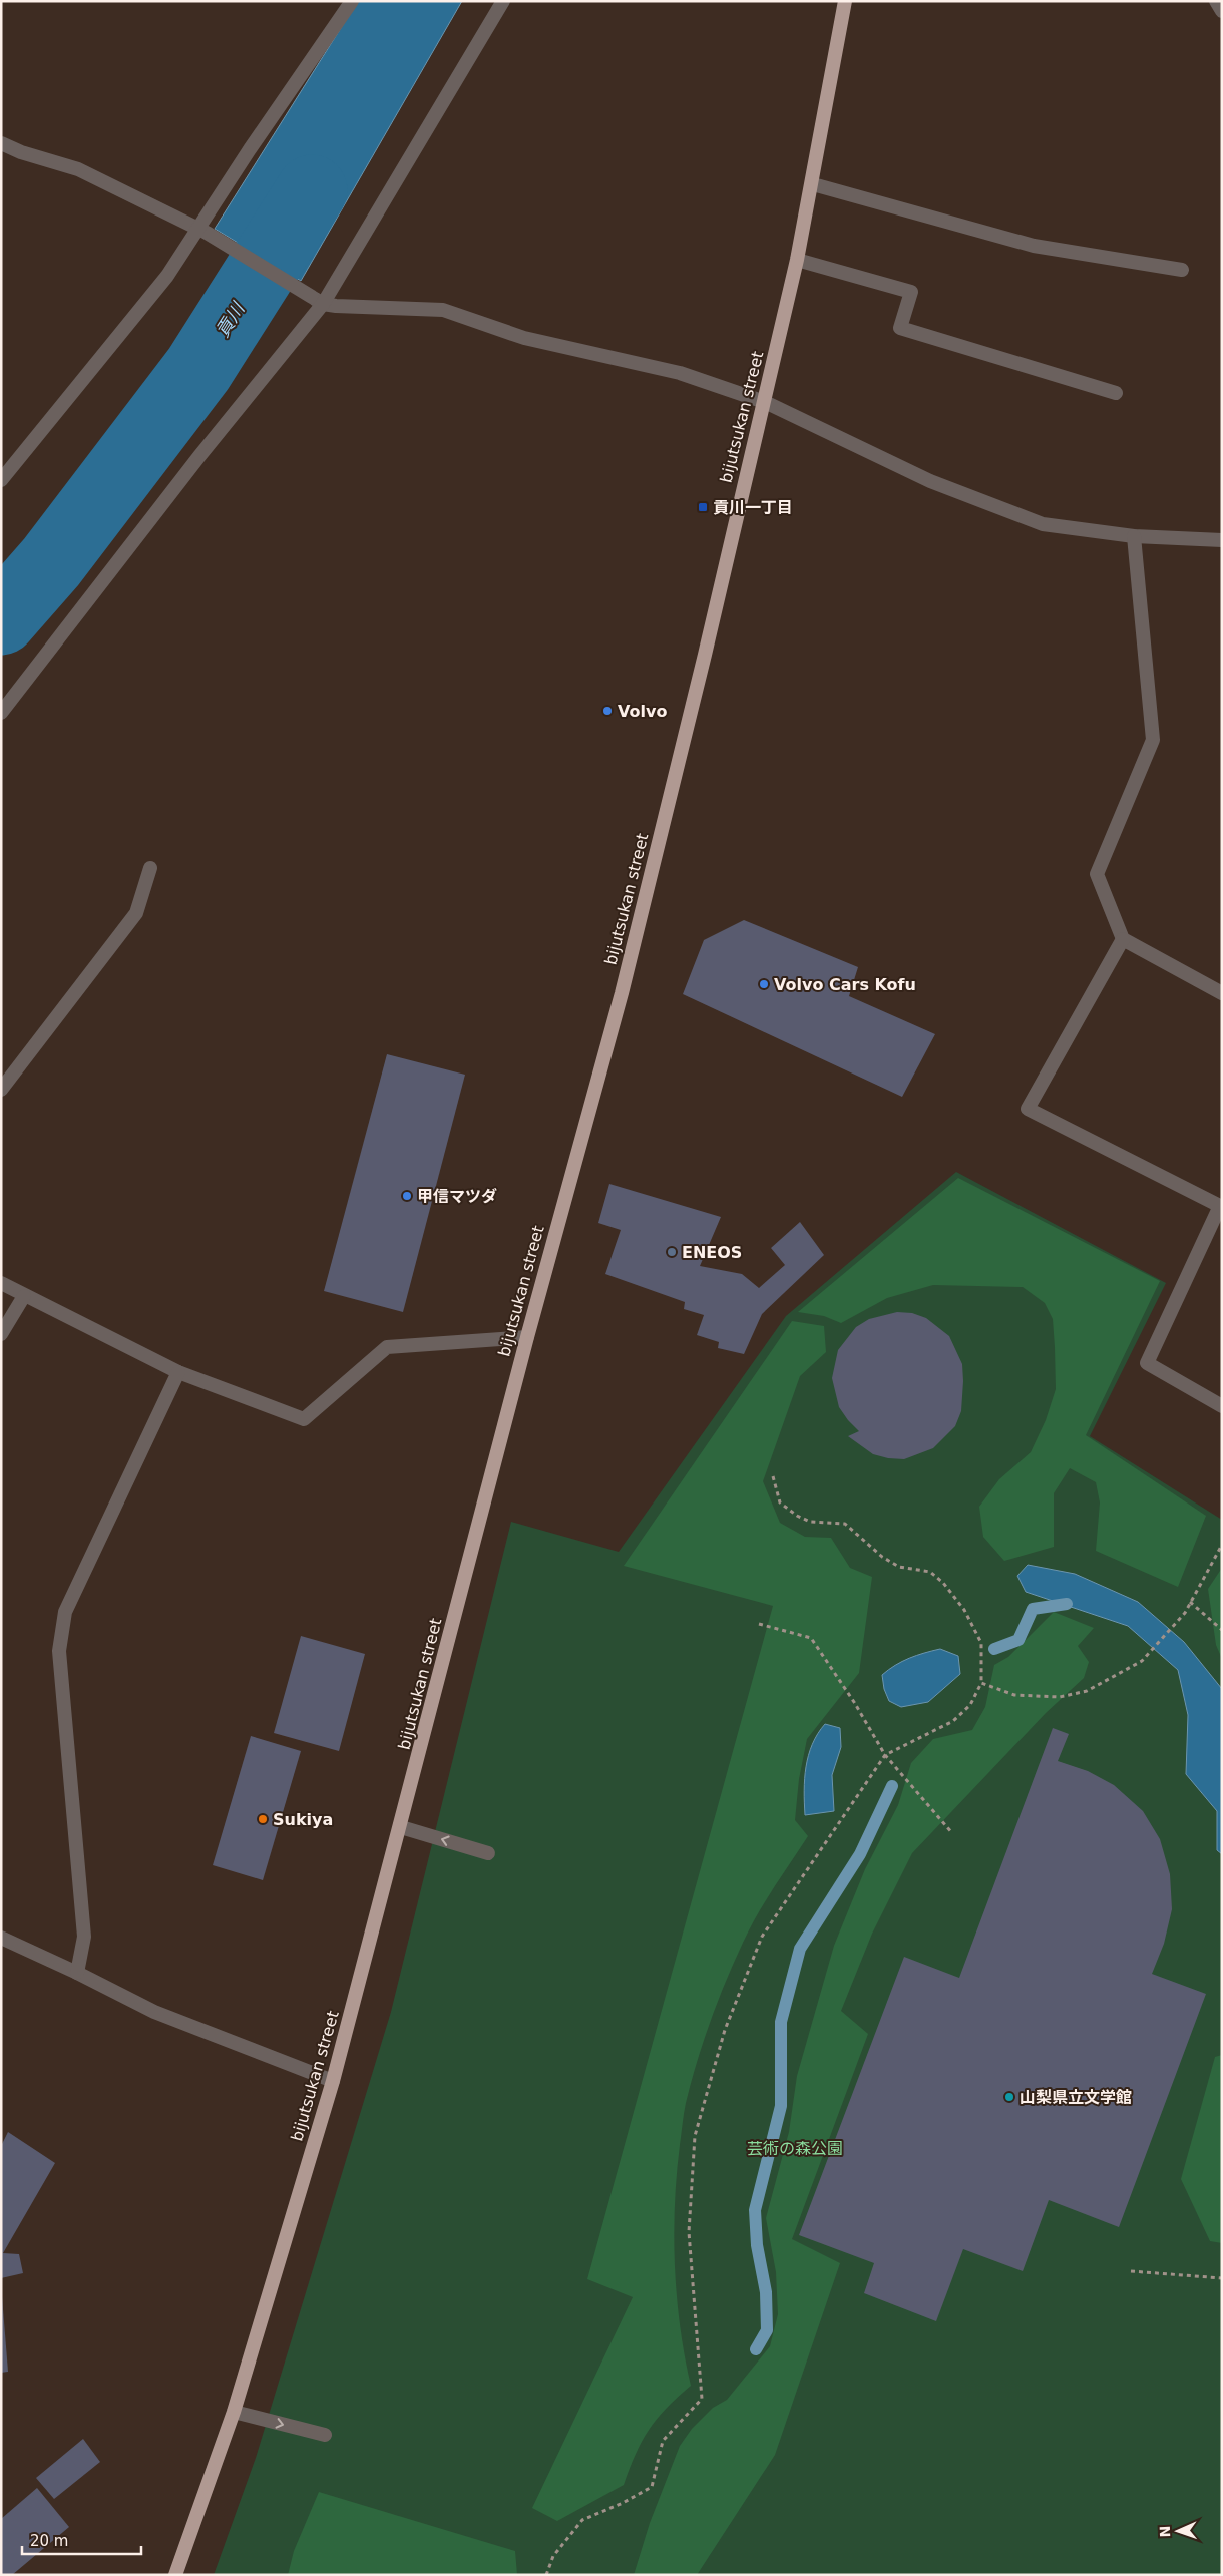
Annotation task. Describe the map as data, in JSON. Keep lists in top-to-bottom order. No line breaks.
{"streets":{"highway":["bijutsukan street"]},"water":["貢川"],"parks":["芸術の森公園"],"places":{"transit":["貢川一丁目"],"other":["Volvo","Volvo Cars Kofu","甲信マツダ","ENEOS","Sukiya","山梨県立文学館"]},"scale_bar":"20 m","north":"left"}
